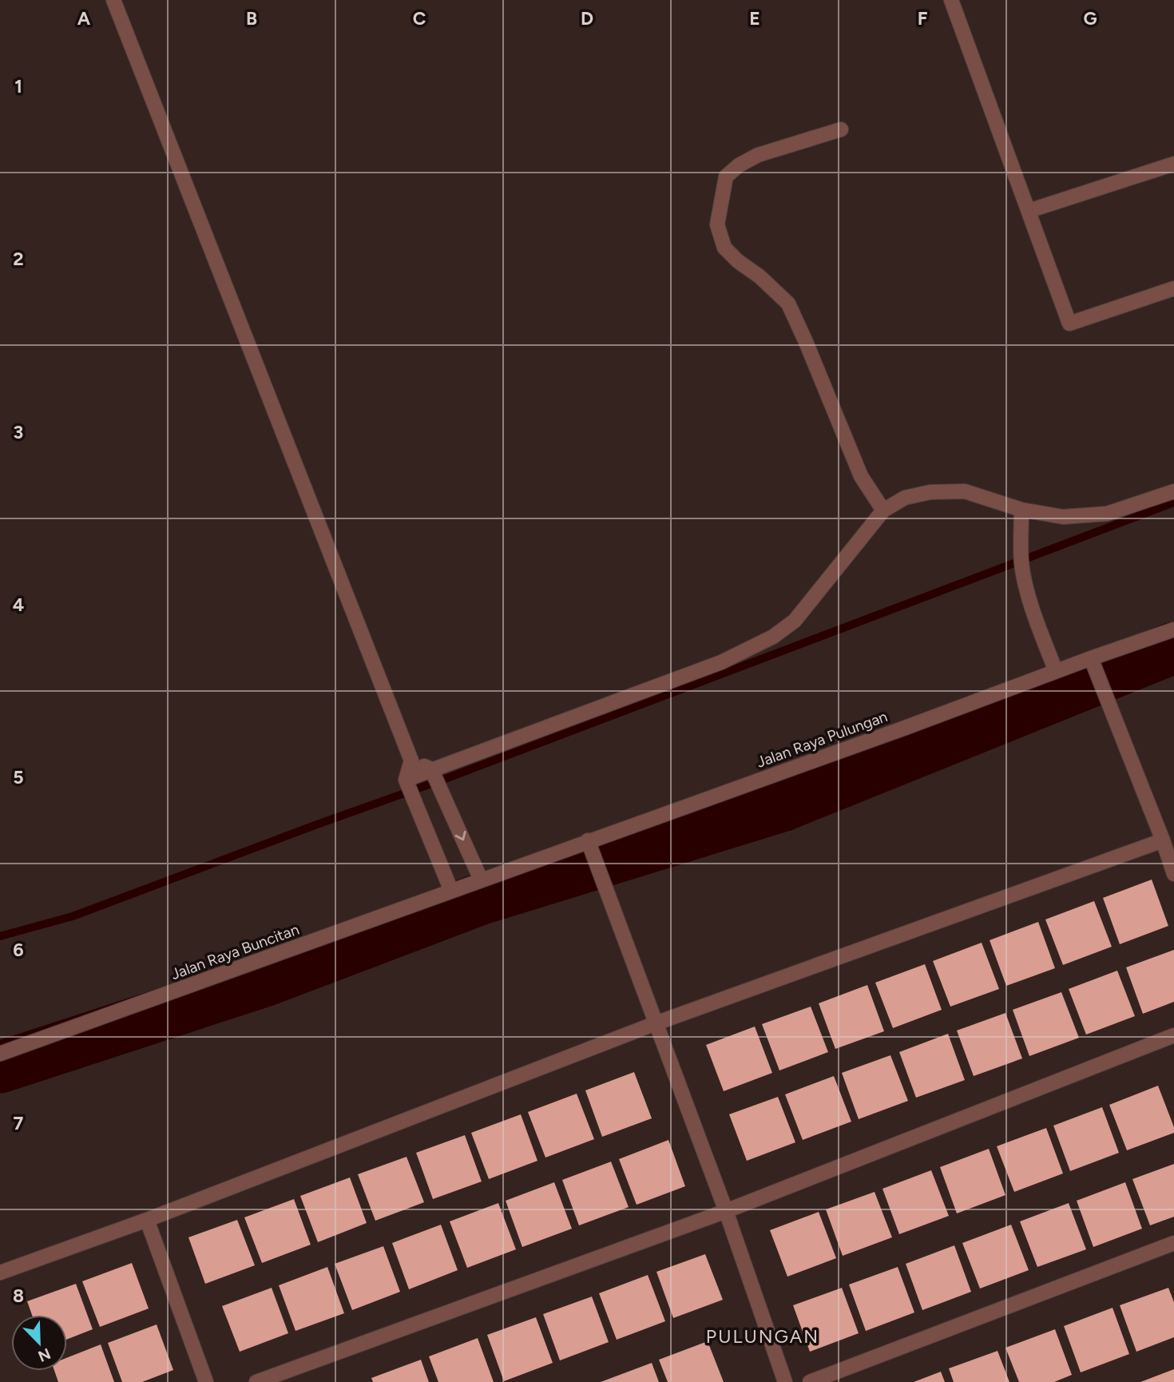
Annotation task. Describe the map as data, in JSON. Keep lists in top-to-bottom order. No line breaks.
{"streets":{"street":["Jalan Raya Pulungan","Jalan Raya Buncitan"]},"crossings":[["Jalan Raya Pulungan","Jalan Raya Buncitan"]],"districts":["PULUNGAN"],"north":"bottom right","grid":{"columns":["A","B","C","D","E","F","G"],"rows":["1","2","3","4","5","6","7","8"]}}
